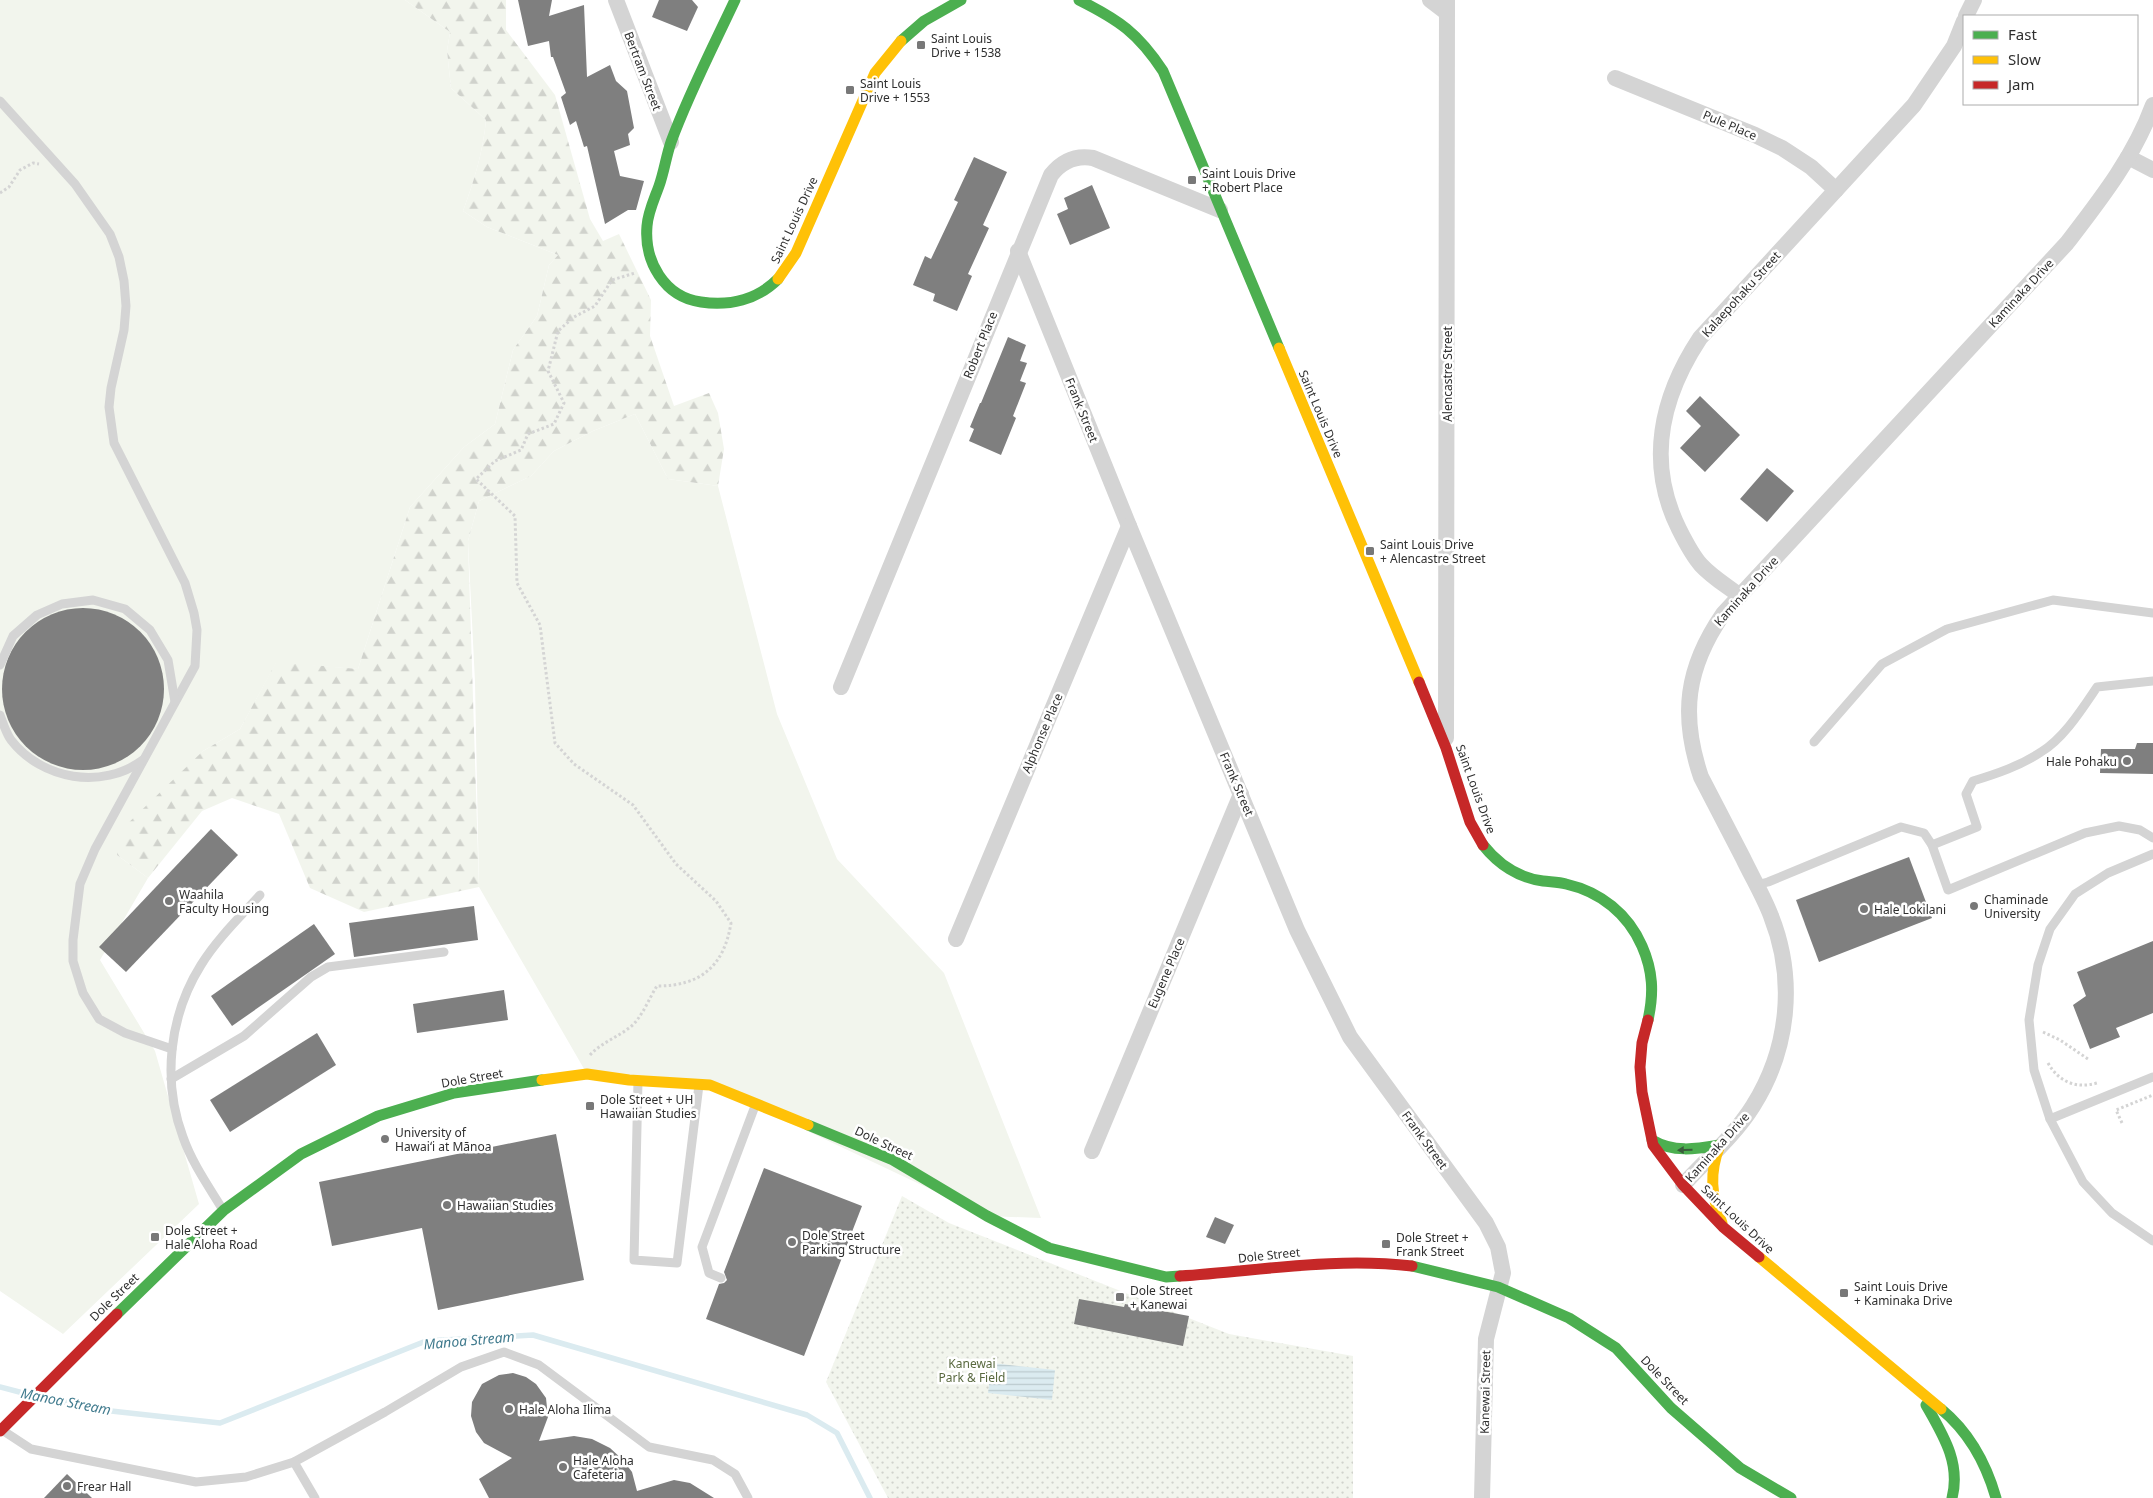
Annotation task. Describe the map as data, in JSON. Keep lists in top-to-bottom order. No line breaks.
{"streets":{"street":["Bertram Street","Pule Place","Saint Louis Drive","Kaminaka Drive","Kalaepohaku Street","Robert Place","Alencastre Street","Frank Street","Alphonse Place","Eugene Place","Dole Street","Kanewai Street"]},"crossings":[["Bertram Street","Saint Louis Drive"],["Pule Place","Kalaepohaku Street"],["Saint Louis Drive","Kaminaka Drive"],["Saint Louis Drive","Robert Place"],["Saint Louis Drive","Alencastre Street"],["Kaminaka Drive","Kalaepohaku Street"],["Robert Place","Frank Street"],["Frank Street","Alphonse Place"],["Frank Street","Eugene Place"],["Frank Street","Dole Street"],["Frank Street","Kanewai Street"],["Dole Street","Kanewai Street"]],"water":["Manoa Stream"],"parks":["Kanewai Park & Field"],"places":{"transit":["Saint Louis Drive + 1538","Saint Louis Drive + 1553","Saint Louis Drive + Robert Place","Saint Louis Drive + Alencastre Street","Dole Street + UH Hawaiian Studies","Dole Street + Hale Aloha Road","Dole Street + Frank Street","Saint Louis Drive + Kaminaka Drive","Dole Street + Kanewai"],"other":["Hale Pohaku","Waahila Faculty Housing","Chaminade University","Hale Lokilani","University of Hawaiʻi at Mānoa","Hawaiian Studies","Dole Street Parking Structure","Hale Aloha Ilima","Hale Aloha Cafeteria","Frear Hall"]},"legend":["Fast","Slow","Jam"]}
